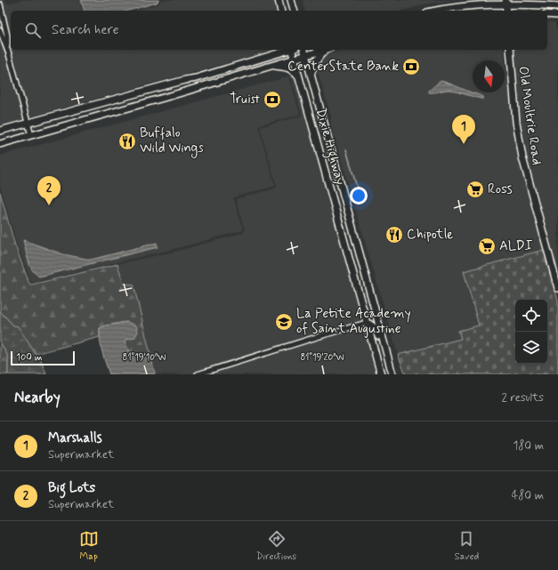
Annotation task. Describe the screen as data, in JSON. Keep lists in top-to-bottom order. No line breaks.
{"streets":{"main road":["Old Moultrie Road","Dixie Highway"]},"places":{"bank":["CenterState Bank","Truist"],"restaurant":["Buffalo Wild Wings","Chipotle"],"supermarket":["Ross","ALDI"],"school or university":["La Petite Academy of Saint Augustine"]},"scale_bar":"100 m","north":"bottom","page":{"search":"Search here","pins":["1","2"],"scale":"100 m","heading":["Nearby","2 results"],"list":[{"mark":"1","name":"Marshalls","note":"Supermarket","value":"180 m"},{"mark":"2","name":"Big Lots","note":"Supermarket","value":"480 m"}],"nav":["Map","Directions","Saved"]},"coordinates":["81°19'10\"W","81°19'20\"W"]}
